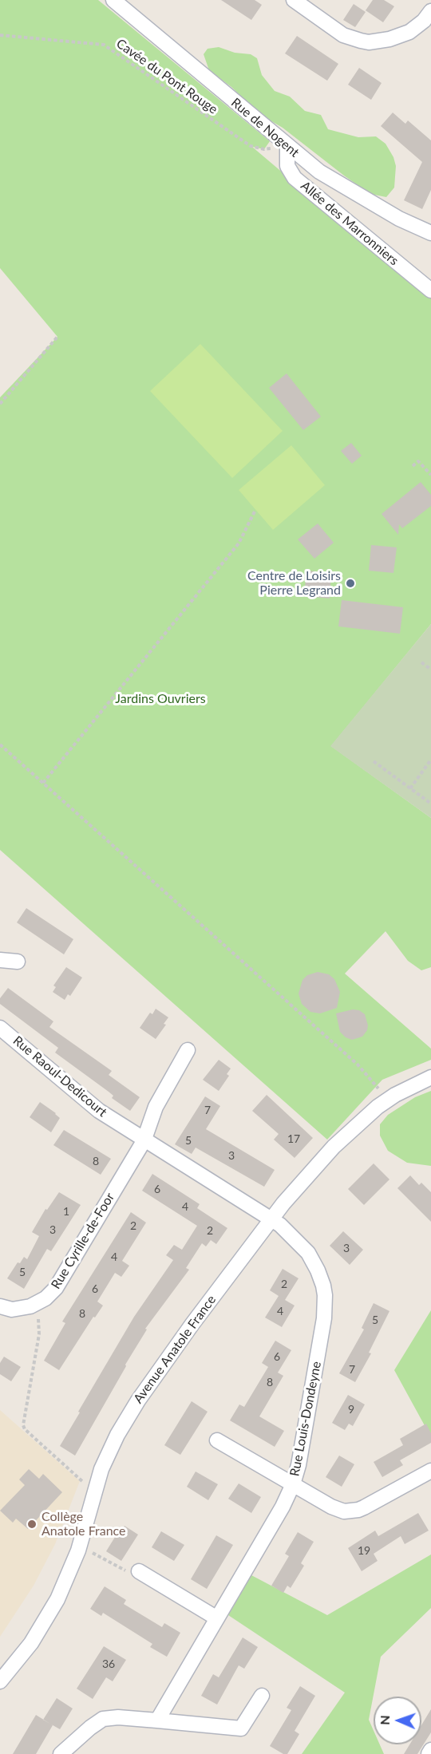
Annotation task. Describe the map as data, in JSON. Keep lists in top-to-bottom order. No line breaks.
{"streets":{"street":["Rue de Nogent","Allée des Marronniers","Rue Raoul-Dedicourt","Rue Cyrille-de-Foor","Avenue Anatole France","Rue Louis-Dondeyne"],"path":["Cavée du Pont Rouge"]},"crossings":[["Cavée du Pont Rouge","Rue de Nogent"],["Cavée du Pont Rouge","Allée des Marronniers"],["Rue de Nogent","Allée des Marronniers"],["Rue Raoul-Dedicourt","Rue Cyrille-de-Foor"],["Rue Raoul-Dedicourt","Avenue Anatole France"],["Rue Raoul-Dedicourt","Rue Louis-Dondeyne"],["Avenue Anatole France","Rue Louis-Dondeyne"]],"parks":["Jardins Ouvriers"],"places":["Centre de Loisirs Pierre Legrand","Collège Anatole France"],"house_numbers":["7","17","5","3","8","6","4","1","2","3","2","3","4","5","2","6","4","8","5","6","7","8","9","19","36"],"north":"left"}
